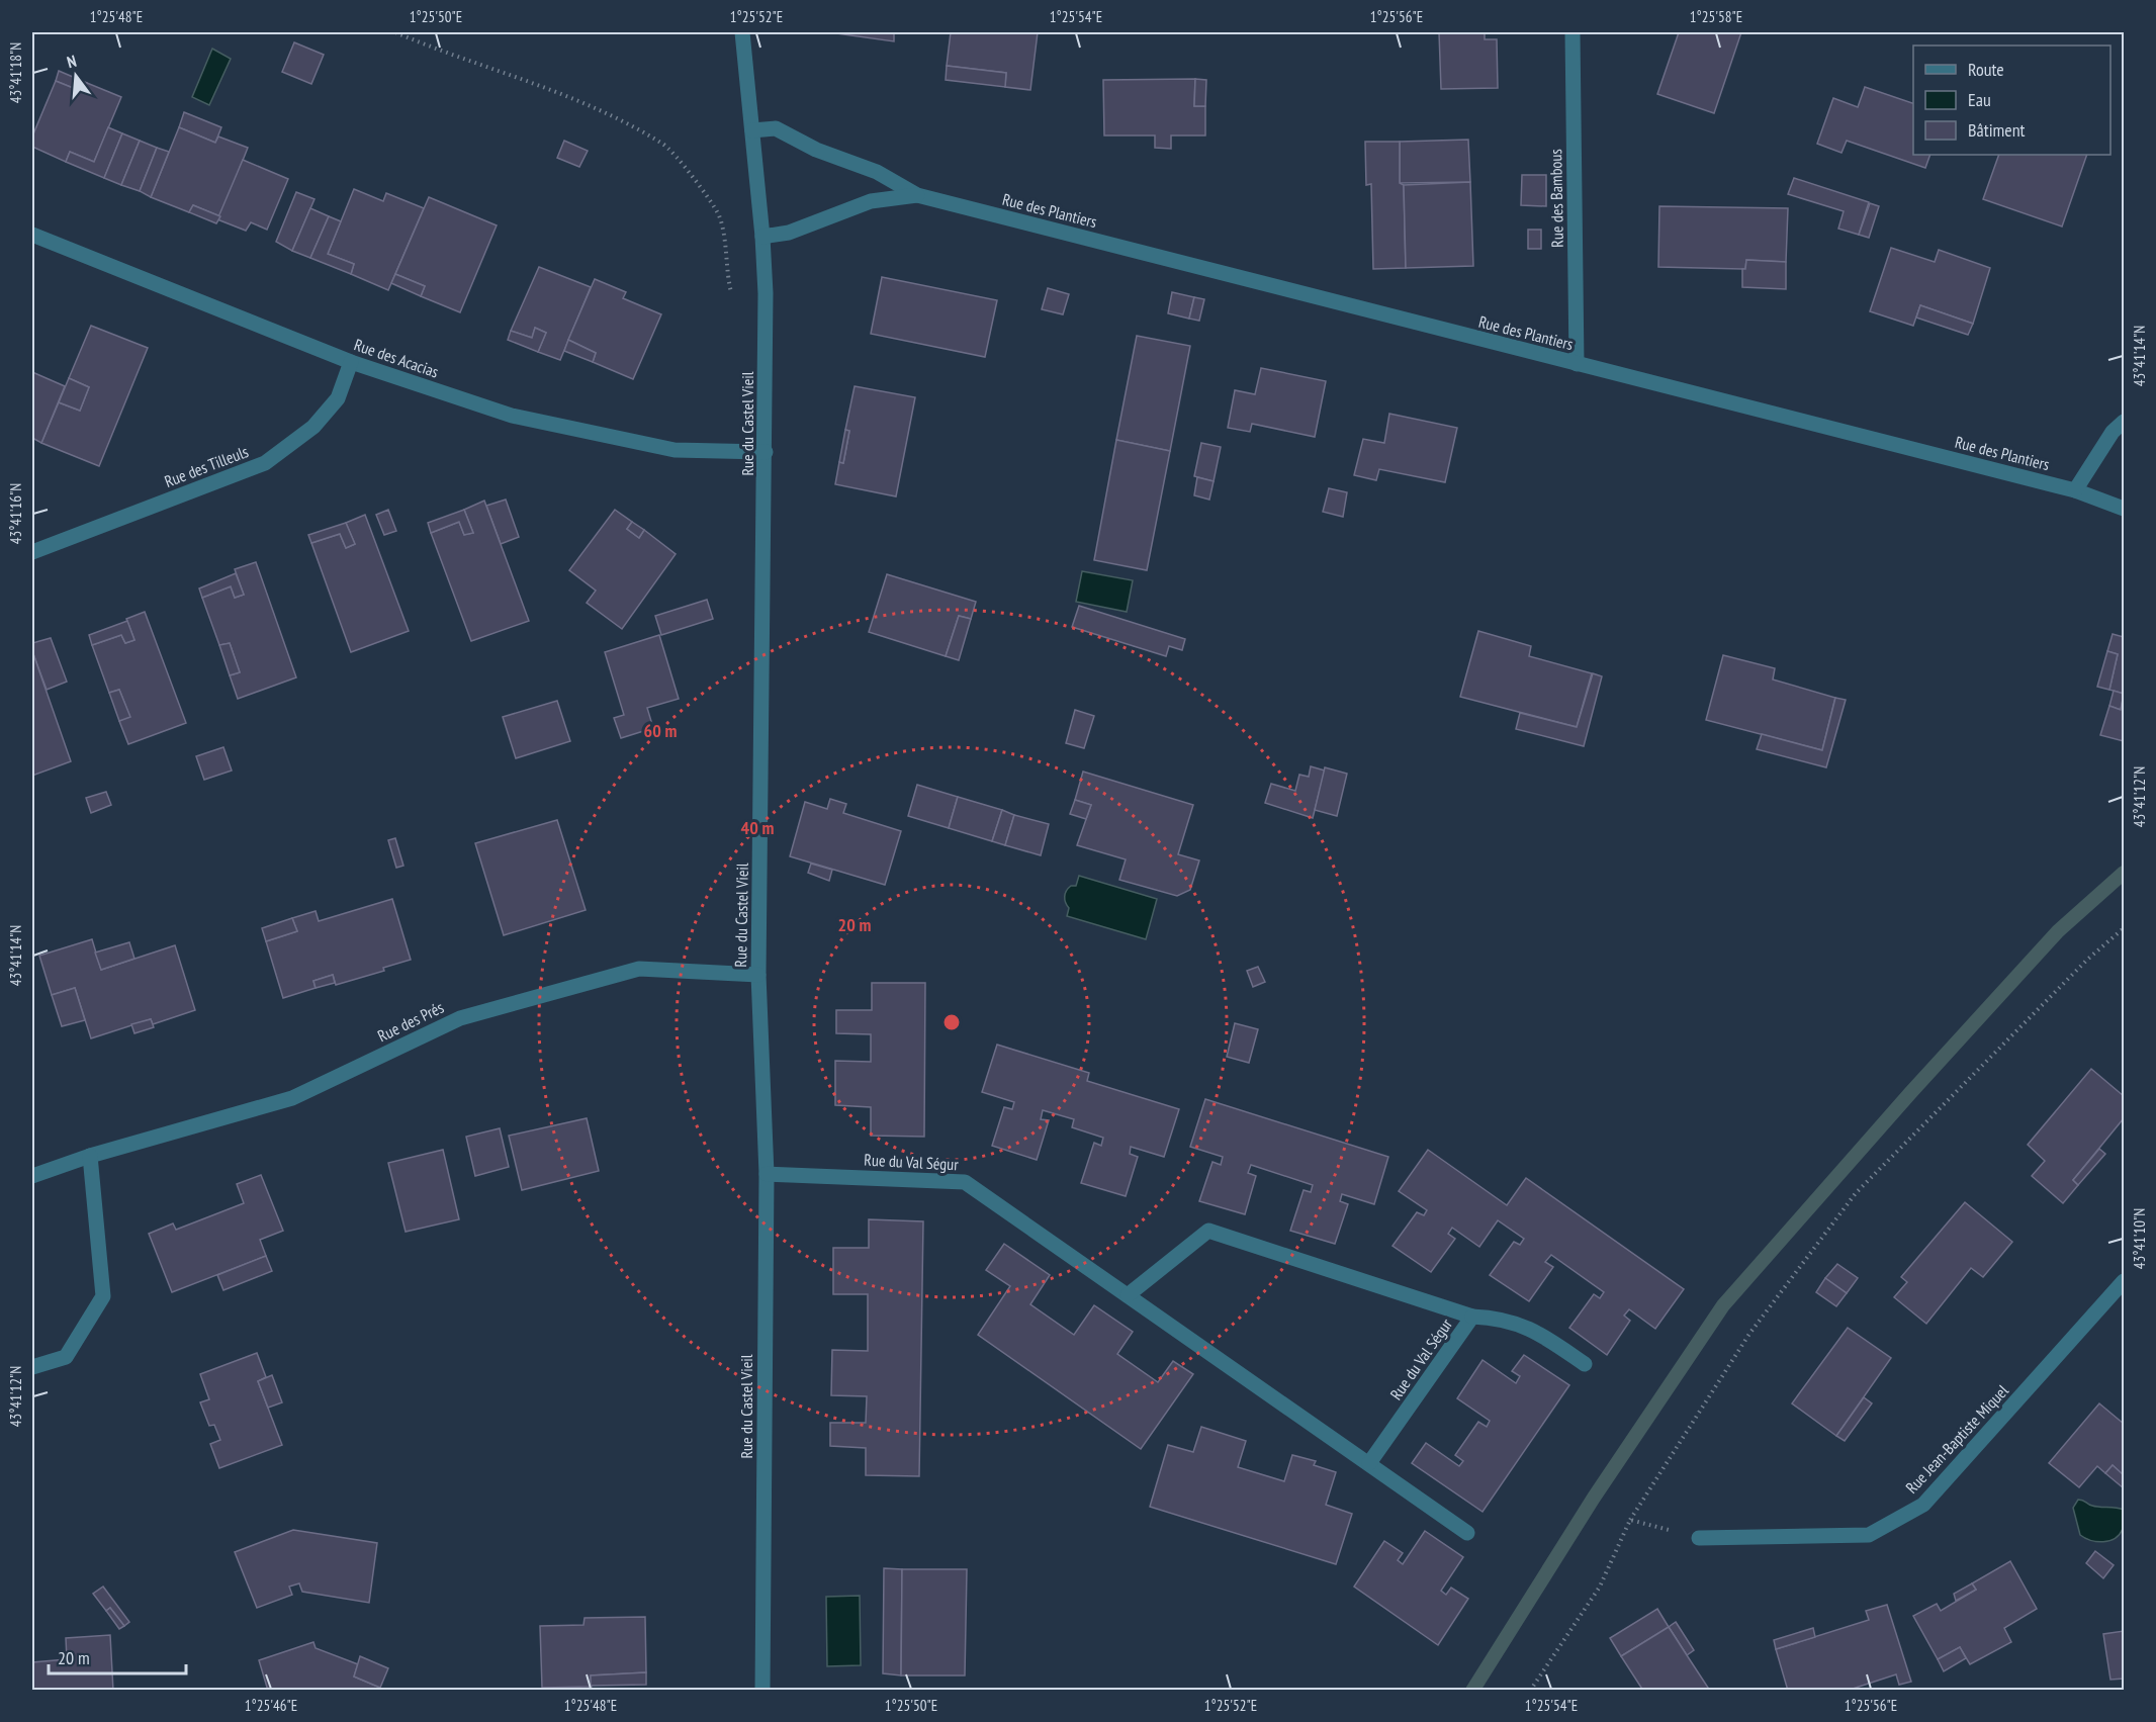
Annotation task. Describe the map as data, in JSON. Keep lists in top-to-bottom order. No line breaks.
{"streets":{"street":["Rue des Bambous","Rue des Plantiers","Rue des Acacias","Rue du Castel Vieil","Rue des Tilleuls","Rue des Prés","Rue du Val Ségur","Rue Jean-Baptiste Miquel"]},"crossings":[["Rue des Bambous","Rue des Plantiers"],["Rue des Plantiers","Rue du Castel Vieil"],["Rue des Acacias","Rue du Castel Vieil"],["Rue des Acacias","Rue des Tilleuls"],["Rue du Castel Vieil","Rue des Prés"],["Rue du Castel Vieil","Rue du Val Ségur"]],"legend":["Route","Eau","Bâtiment"],"scale_bar":"20 m","north":"top","coordinates":["1°25'48\"E","1°25'50\"E","1°25'52\"E","1°25'54\"E","1°25'56\"E","1°25'58\"E","43°41'18\"N","43°41'14\"N","43°41'16\"N","43°41'12\"N","43°41'10\"N","1°25'46\"E"],"rings":["60 m","40 m","20 m"]}
